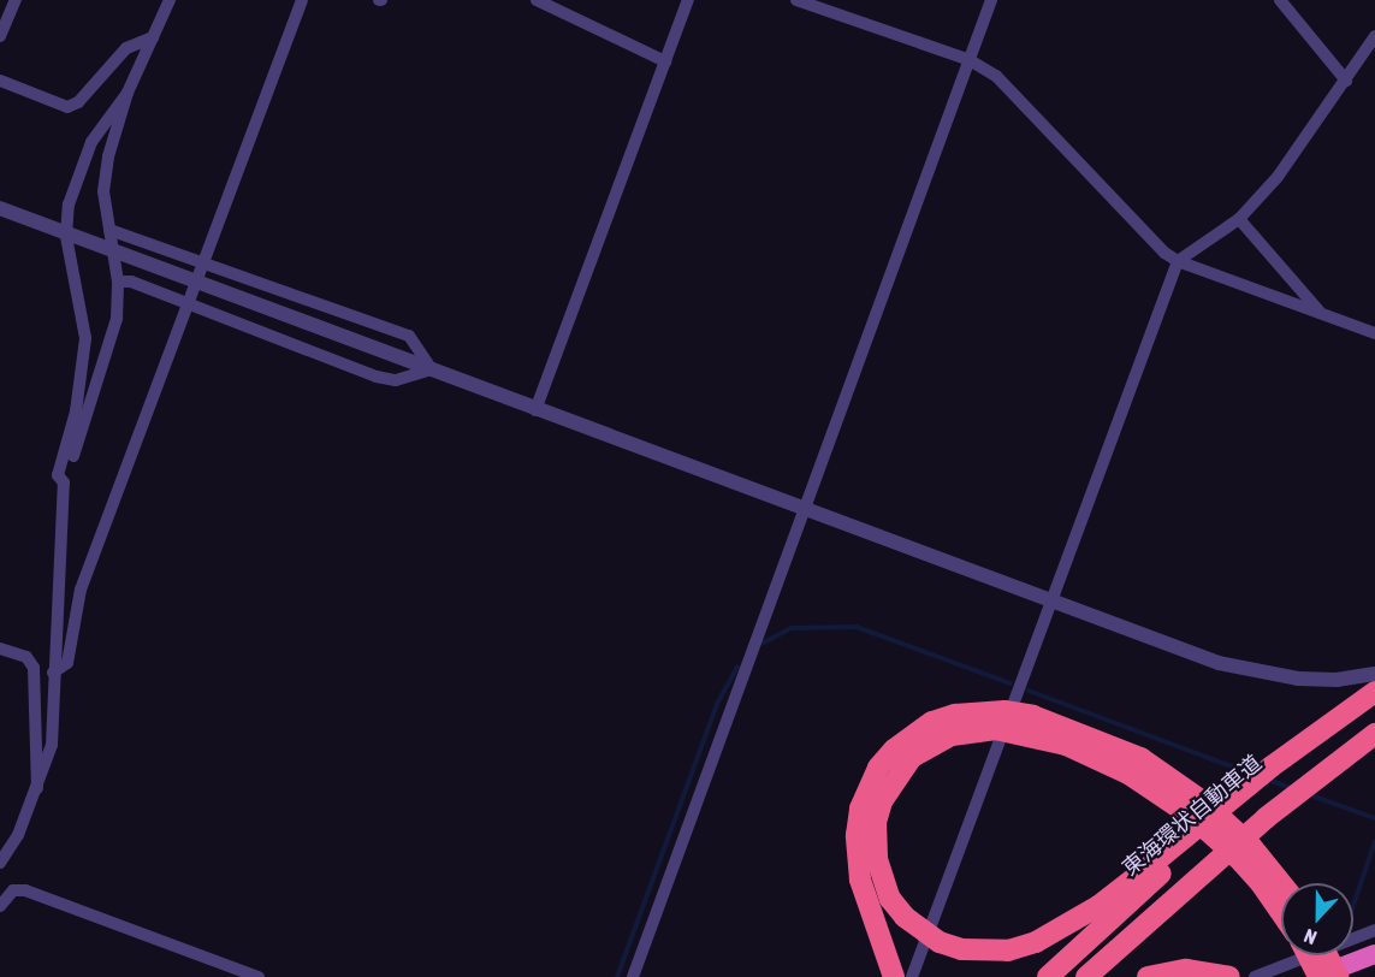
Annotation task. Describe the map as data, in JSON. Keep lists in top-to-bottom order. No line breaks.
{"streets":{"highway":["東海環状自動車道"]},"north":"bottom"}
